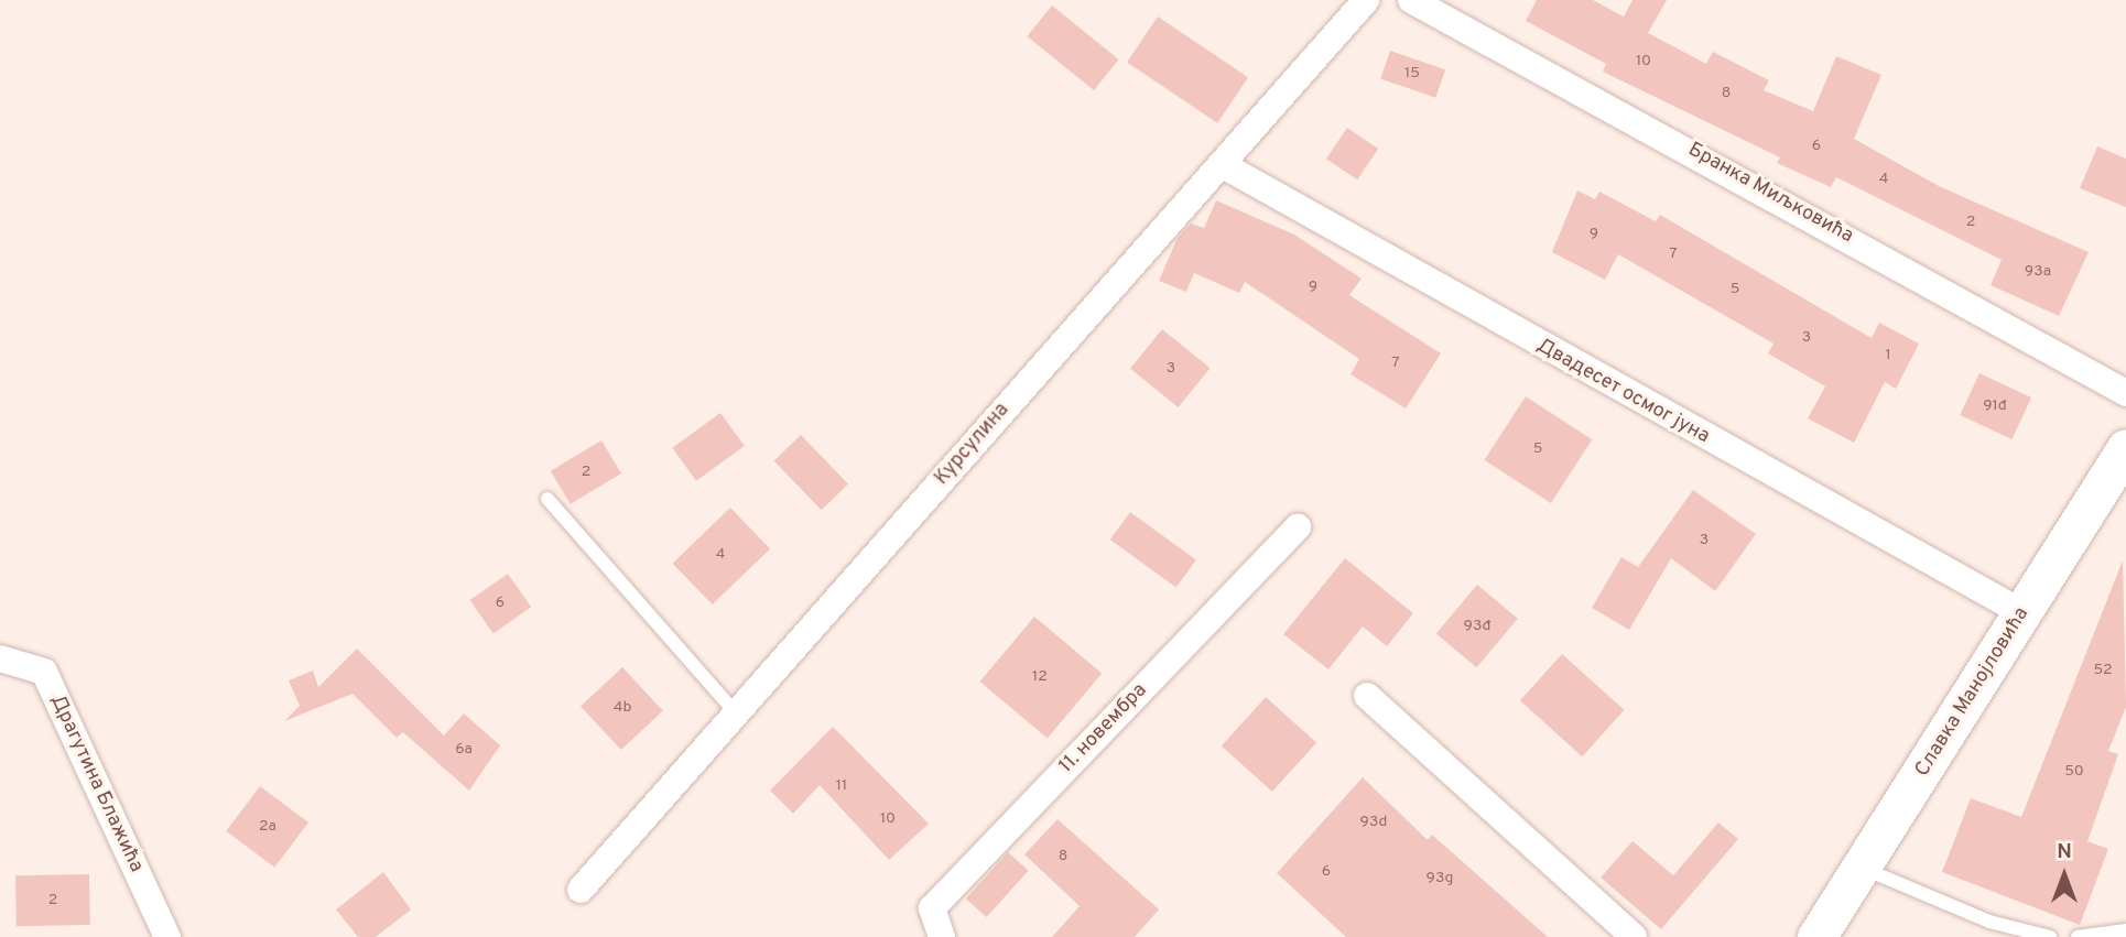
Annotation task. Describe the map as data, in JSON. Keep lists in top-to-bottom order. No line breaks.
{"streets":{"main road":["Славка Манојловића"],"street":["Бранка Миљковића","Двадесет осмог јуна","Курсулина","11. новембра","Драгутина Блажића"]},"crossings":[["Двадесет осмог јуна","Курсулина"],["Двадесет осмог јуна","Славка Манојловића"]],"house_numbers":["10","15","8","6","4","2","9","7","93a","9","5","3","1","7","3","91đ","5","2","3","4","6","93đ","52","12","4b","6a","50","11","10","93d","2a","8","6","93g","2"],"north":"top"}
